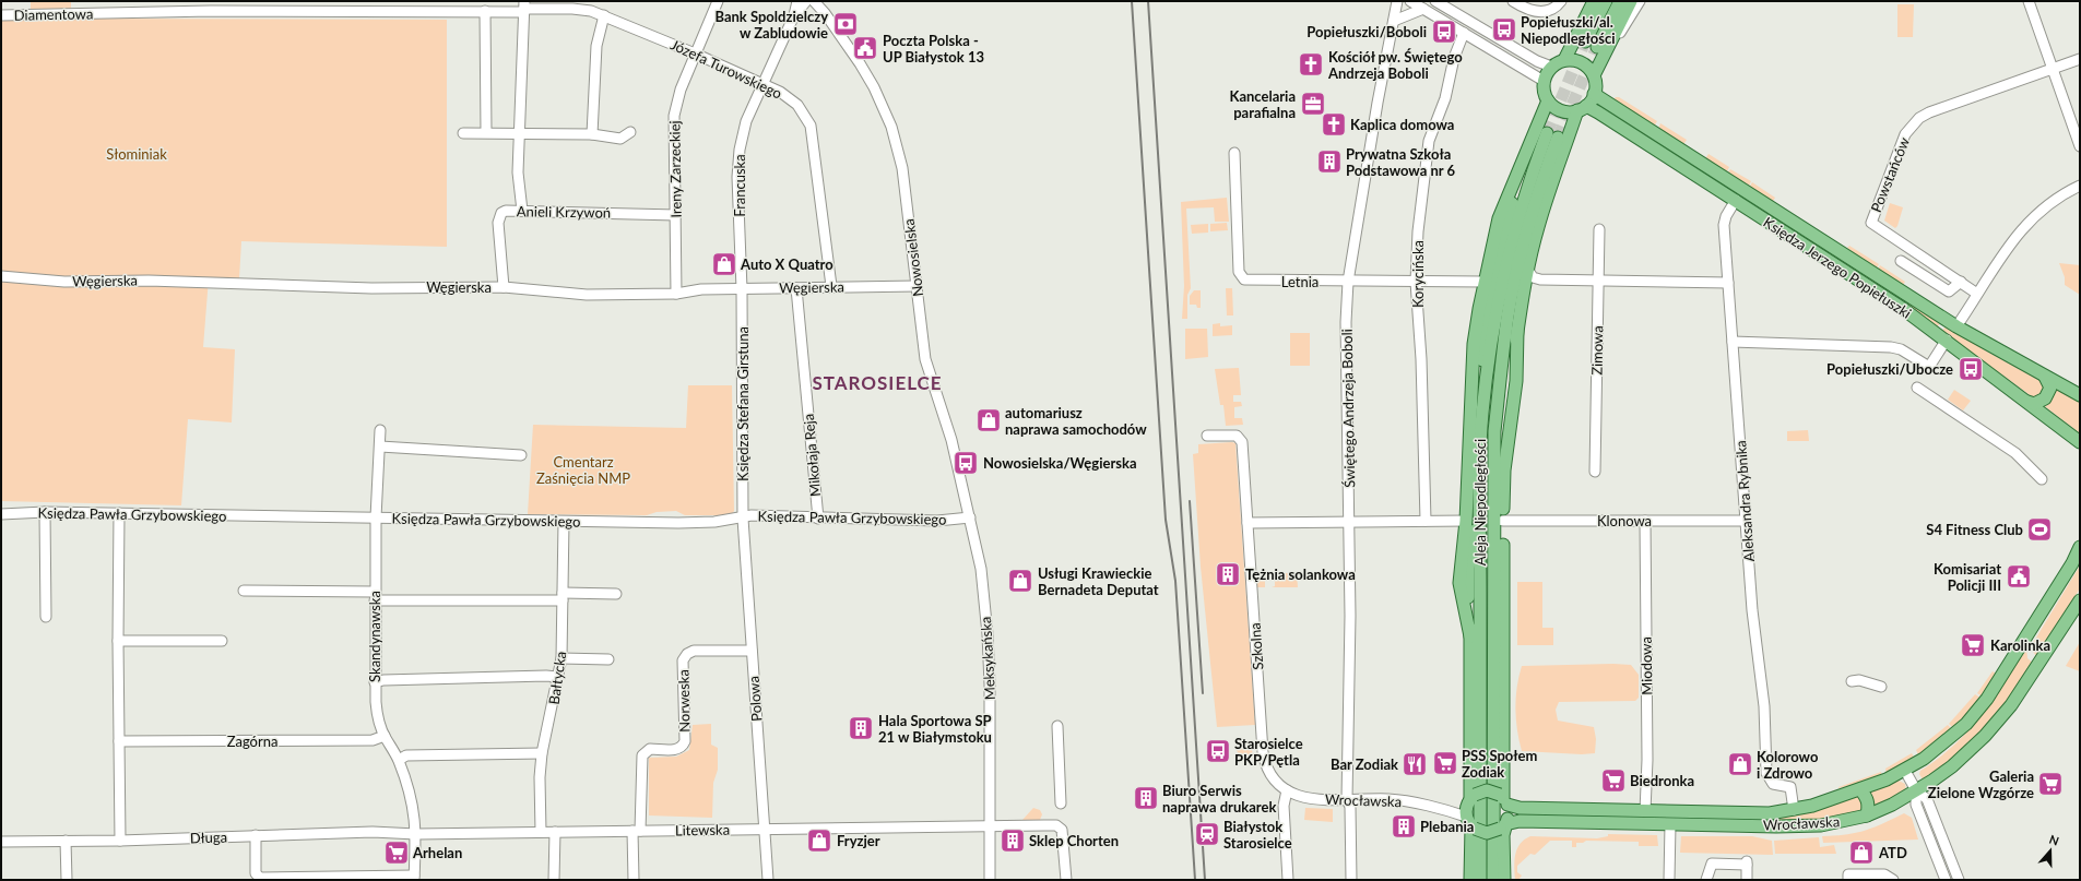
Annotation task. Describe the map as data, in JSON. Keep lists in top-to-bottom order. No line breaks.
{"streets":{"main road":["Księdza Jerzego Popiełuszki","Aleja Niepodległości","Wrocławska"],"street":["Diamentowa","Józefa Turowskiego","Ireny Zarzeckiej","Powstańców","Francuska","Anieli Krzywoń","Nowosielska","Korycińska","Węgierska","Letnia","Zimowa","Księdza Stefana Girstuna","Świętego Andrzeja Boboli","Mikołaja Reja","Aleksandra Rybnika","Księdza Pawła Grzybowskiego","Klonowa","Skandynawska","Szkolna","Meksykańska","Miodowa","Bałtycka","Polowa","Norweska","Zagórna","Litewska","Długa"]},"crossings":[["Diamentowa","Józefa Turowskiego"],["Józefa Turowskiego","Ireny Zarzeckiej"],["Józefa Turowskiego","Francuska"],["Józefa Turowskiego","Węgierska"],["Ireny Zarzeckiej","Anieli Krzywoń"],["Ireny Zarzeckiej","Węgierska"],["Francuska","Węgierska"],["Francuska","Księdza Stefana Girstuna"],["Anieli Krzywoń","Węgierska"],["Nowosielska","Węgierska"],["Nowosielska","Księdza Pawła Grzybowskiego"],["Nowosielska","Meksykańska"],["Księdza Jerzego Popiełuszki","Aleksandra Rybnika"],["Korycińska","Letnia"],["Węgierska","Księdza Stefana Girstuna"],["Węgierska","Mikołaja Reja"],["Letnia","Świętego Andrzeja Boboli"],["Księdza Stefana Girstuna","Księdza Pawła Grzybowskiego"],["Księdza Stefana Girstuna","Polowa"],["Świętego Andrzeja Boboli","Wrocławska"],["Mikołaja Reja","Księdza Pawła Grzybowskiego"],["Aleksandra Rybnika","Klonowa"],["Aleksandra Rybnika","Wrocławska"],["Księdza Pawła Grzybowskiego","Skandynawska"],["Księdza Pawła Grzybowskiego","Meksykańska"],["Księdza Pawła Grzybowskiego","Bałtycka"],["Księdza Pawła Grzybowskiego","Polowa"],["Klonowa","Miodowa"],["Skandynawska","Zagórna"],["Skandynawska","Litewska"],["Skandynawska","Długa"],["Szkolna","Wrocławska"],["Meksykańska","Litewska"],["Miodowa","Wrocławska"],["Bałtycka","Litewska"],["Polowa","Norweska"],["Polowa","Litewska"],["Norweska","Litewska"],["Litewska","Długa"]],"districts":["STAROSIELCE"],"parks":["Słominiak","Cmentarz Zaśnięcia NMP"],"places":{"bank":["Bank Spoldzielczy w Zabludowie"],"bus stop":["Popiełuszki/al. Niepodległości","Popiełuszki/Boboli","Popiełuszki/Ubocze","Nowosielska/Węgierska","Starosielce PKP/Pętla"],"public building":["Poczta Polska - UP Białystok 13","Komisariat Policji III"],"church":["Kościół pw. Świętego Andrzeja Boboli","Kaplica domowa"],"office":["Kancelaria parafialna"],"building":["Prywatna Szkoła Podstawowa nr 6","Tężnia solankowa","Hala Sportowa SP 21 w Białymstoku","Biuro Serwis naprawa drukarek","Plebania","Sklep Chorten"],"shop":["Auto X Quatro","automariusz naprawa samochodów","Usługi Krawieckie Bernadeta Deputat","Kolorowo i Zdrowo","Fryzjer","ATD"],"sports":["S4 Fitness Club"],"supermarket":["Karolinka","PSS Społem Zodiak","Biedronka","Galeria Zielone Wzgórze","Arhelan"],"restaurant":["Bar Zodiak"],"station":["Białystok Starosielce"]},"north":"top"}
